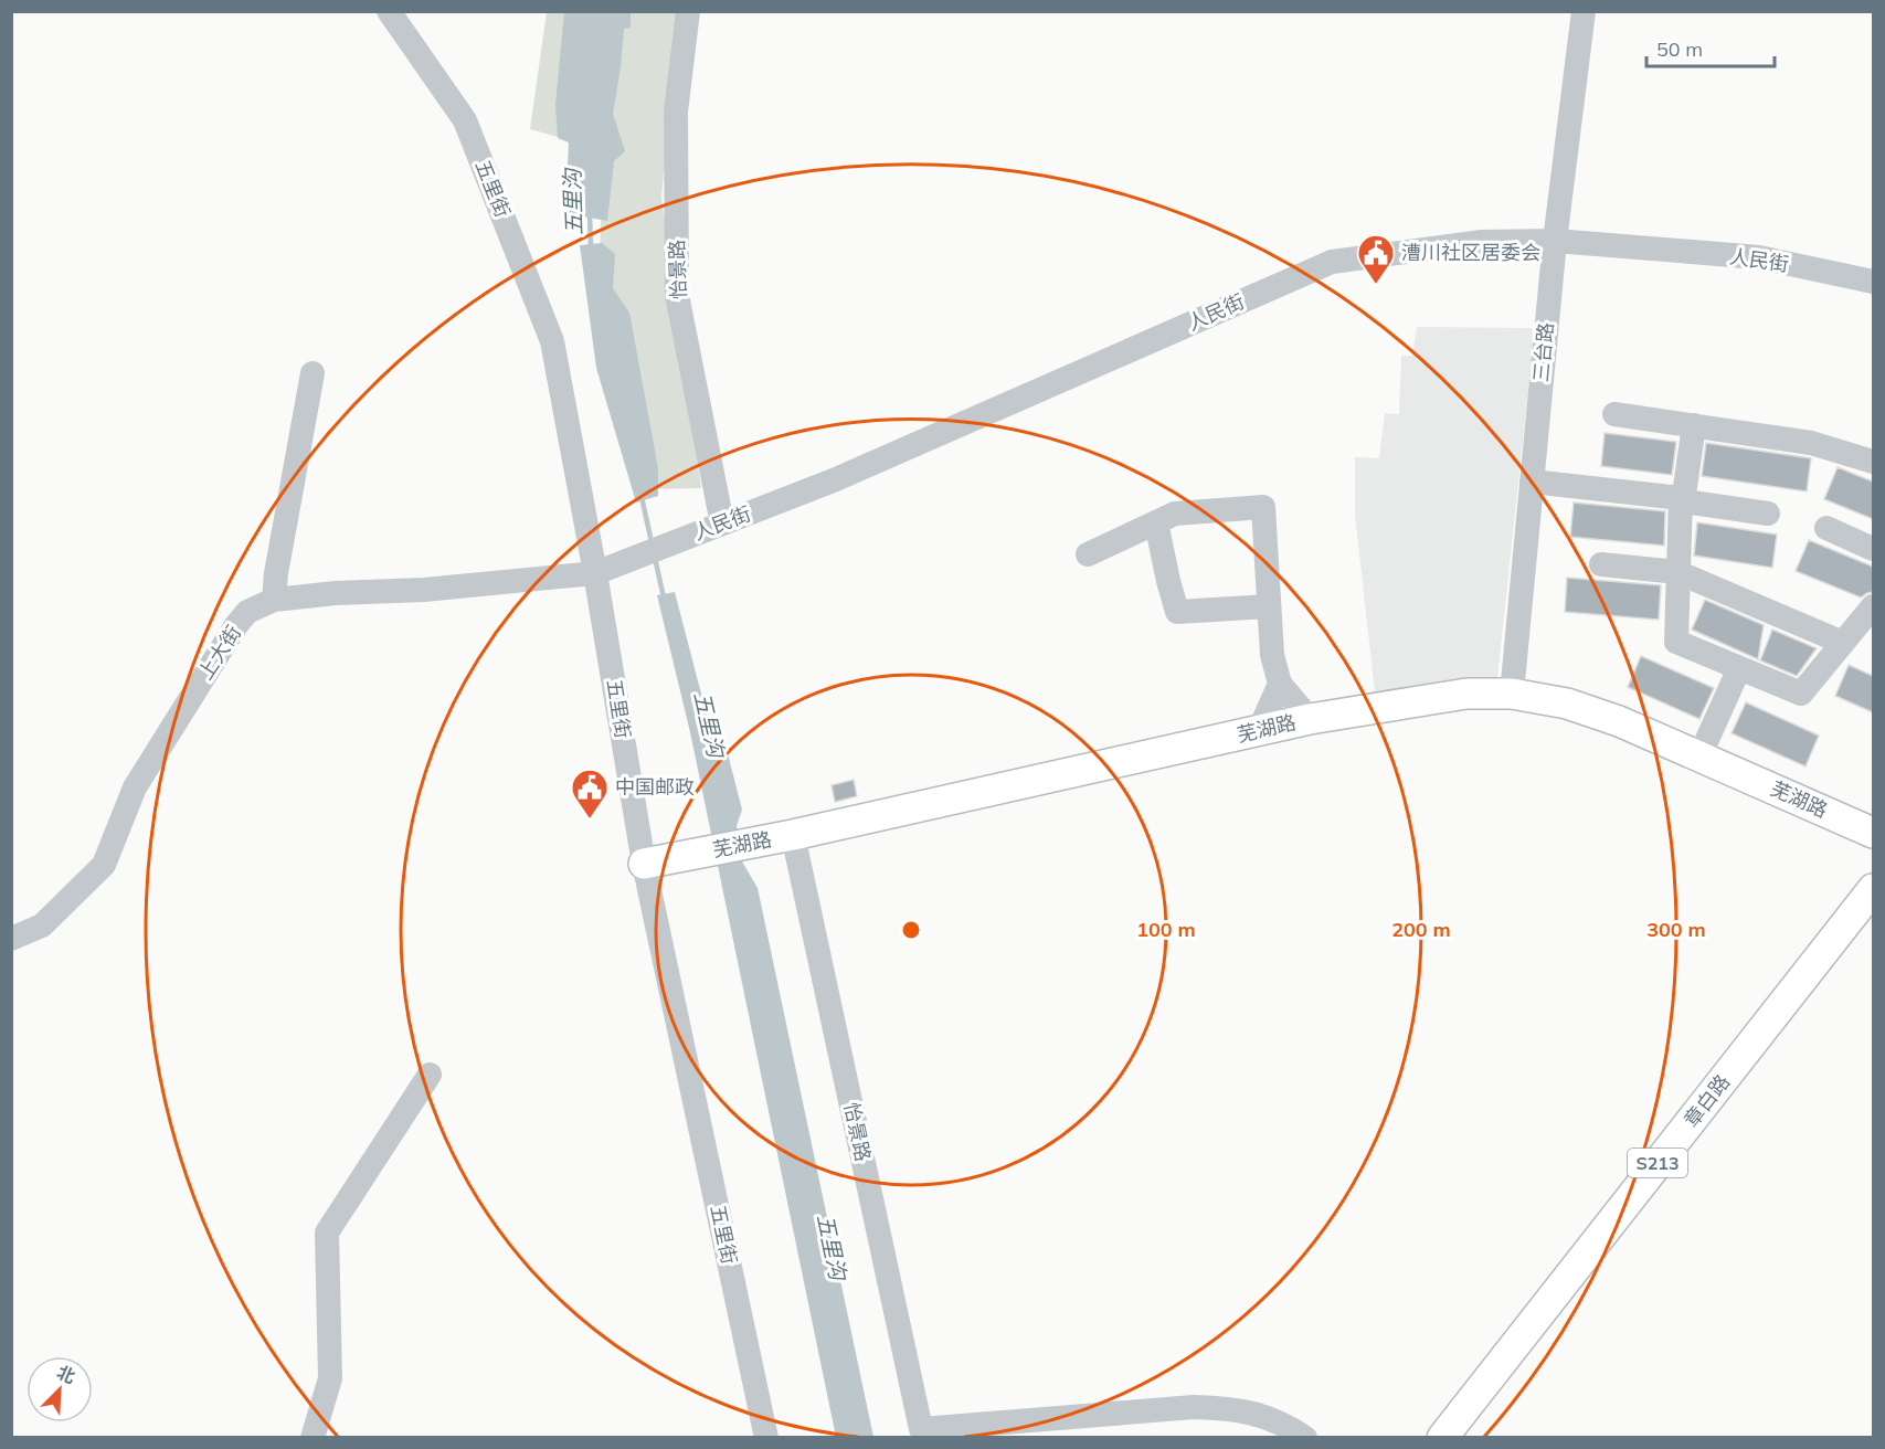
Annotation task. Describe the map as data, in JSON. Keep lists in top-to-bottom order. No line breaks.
{"streets":{"main road":["芜湖路","章白路","S213"],"street":["五里街","人民街","怡景路","三台路","上大街"]},"crossings":[["五里街","人民街"],["五里街","上大街"],["五里街","芜湖路"],["人民街","怡景路"],["人民街","三台路"],["人民街","上大街"],["怡景路","芜湖路"],["三台路","芜湖路"]],"water":["五里沟"],"places":{"public building":["漕川社区居委会","中国邮政"]},"scale_bar":"50 m","north":"top right","rings":["100 m","200 m","300 m"]}
